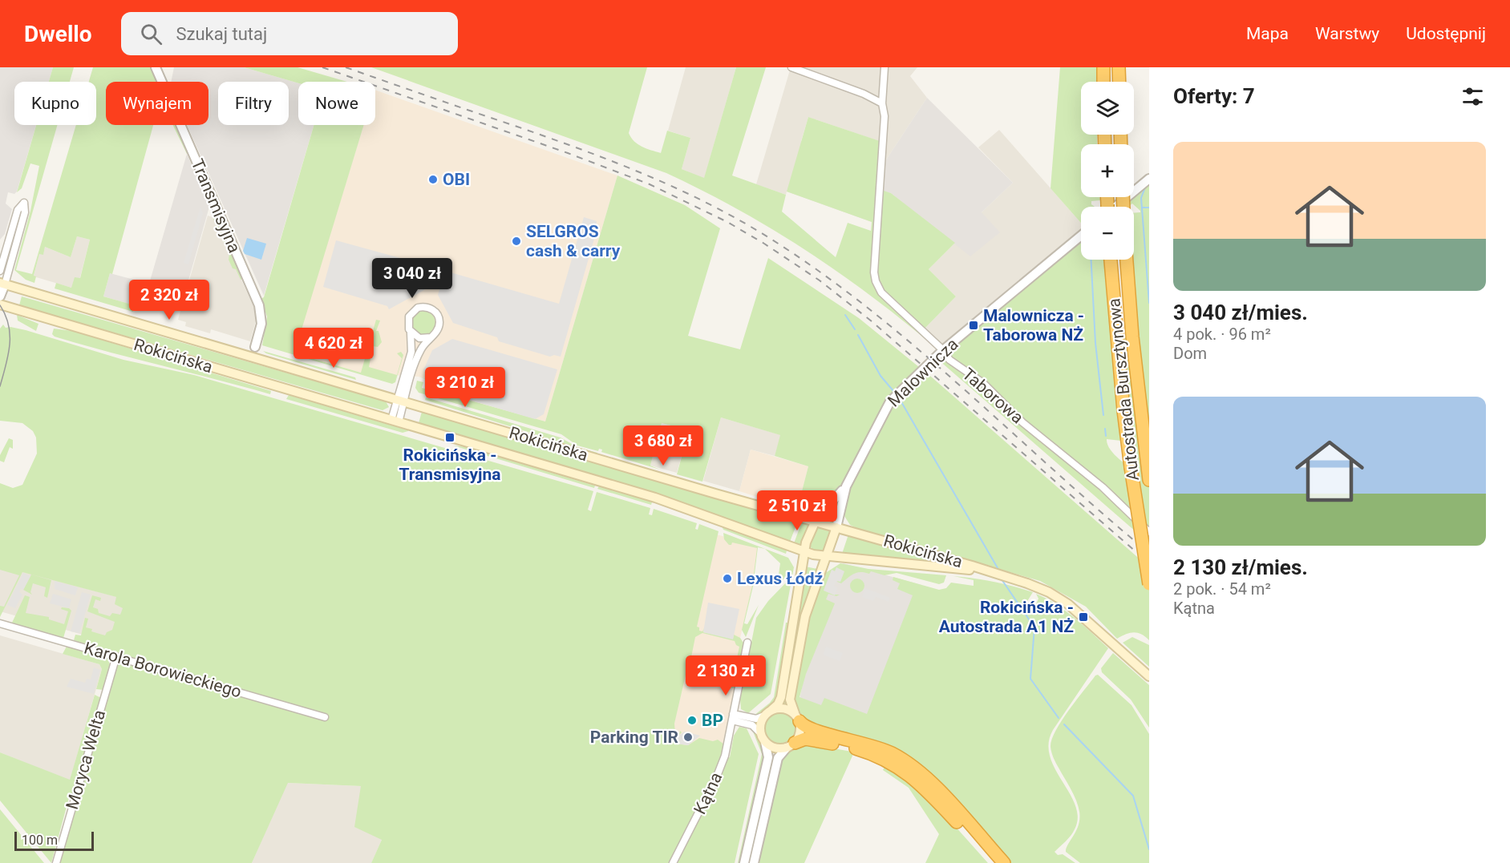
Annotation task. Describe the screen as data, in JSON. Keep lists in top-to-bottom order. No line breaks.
{"streets":{"highway":["Autostrada Bursztynowa"],"main road":["Rokicińska"],"street":["Transmisyjna","Malownicza","Taborowa","Karola Borowieckiego","Moryca Welta","Kątna"]},"crossings":[["Rokicińska","Malownicza"],["Malownicza","Taborowa"],["Karola Borowieckiego","Moryca Welta"]],"places":{"other":["OBI","SELGROS cash & carry","Lexus Łódź","BP","Parking TIR"],"transit":["Malownicza - Taborowa NŻ","Rokicińska - Transmisyjna","Rokicińska - Autostrada A1 NŻ"]},"scale_bar":"100 m","page":{"header":"Dwello","search":"Szukaj tutaj","nav":["Mapa","Warstwy","Udostępnij"],"heading":"Oferty: 7","map_buttons":["+","−"],"chip":["Kupno","Wynajem","Filtry","Nowe"],"list":[{"name":"3 040 zł/mies.","note":"4 pok. · 96 m² · Dom"},{"name":"2 130 zł/mies.","note":"2 pok. · 54 m² · Kątna"}],"price":["3 040 zł","2 320 zł","4 620 zł","3 210 zł","3 680 zł","2 510 zł","2 130 zł"],"scale":"100 m"}}
